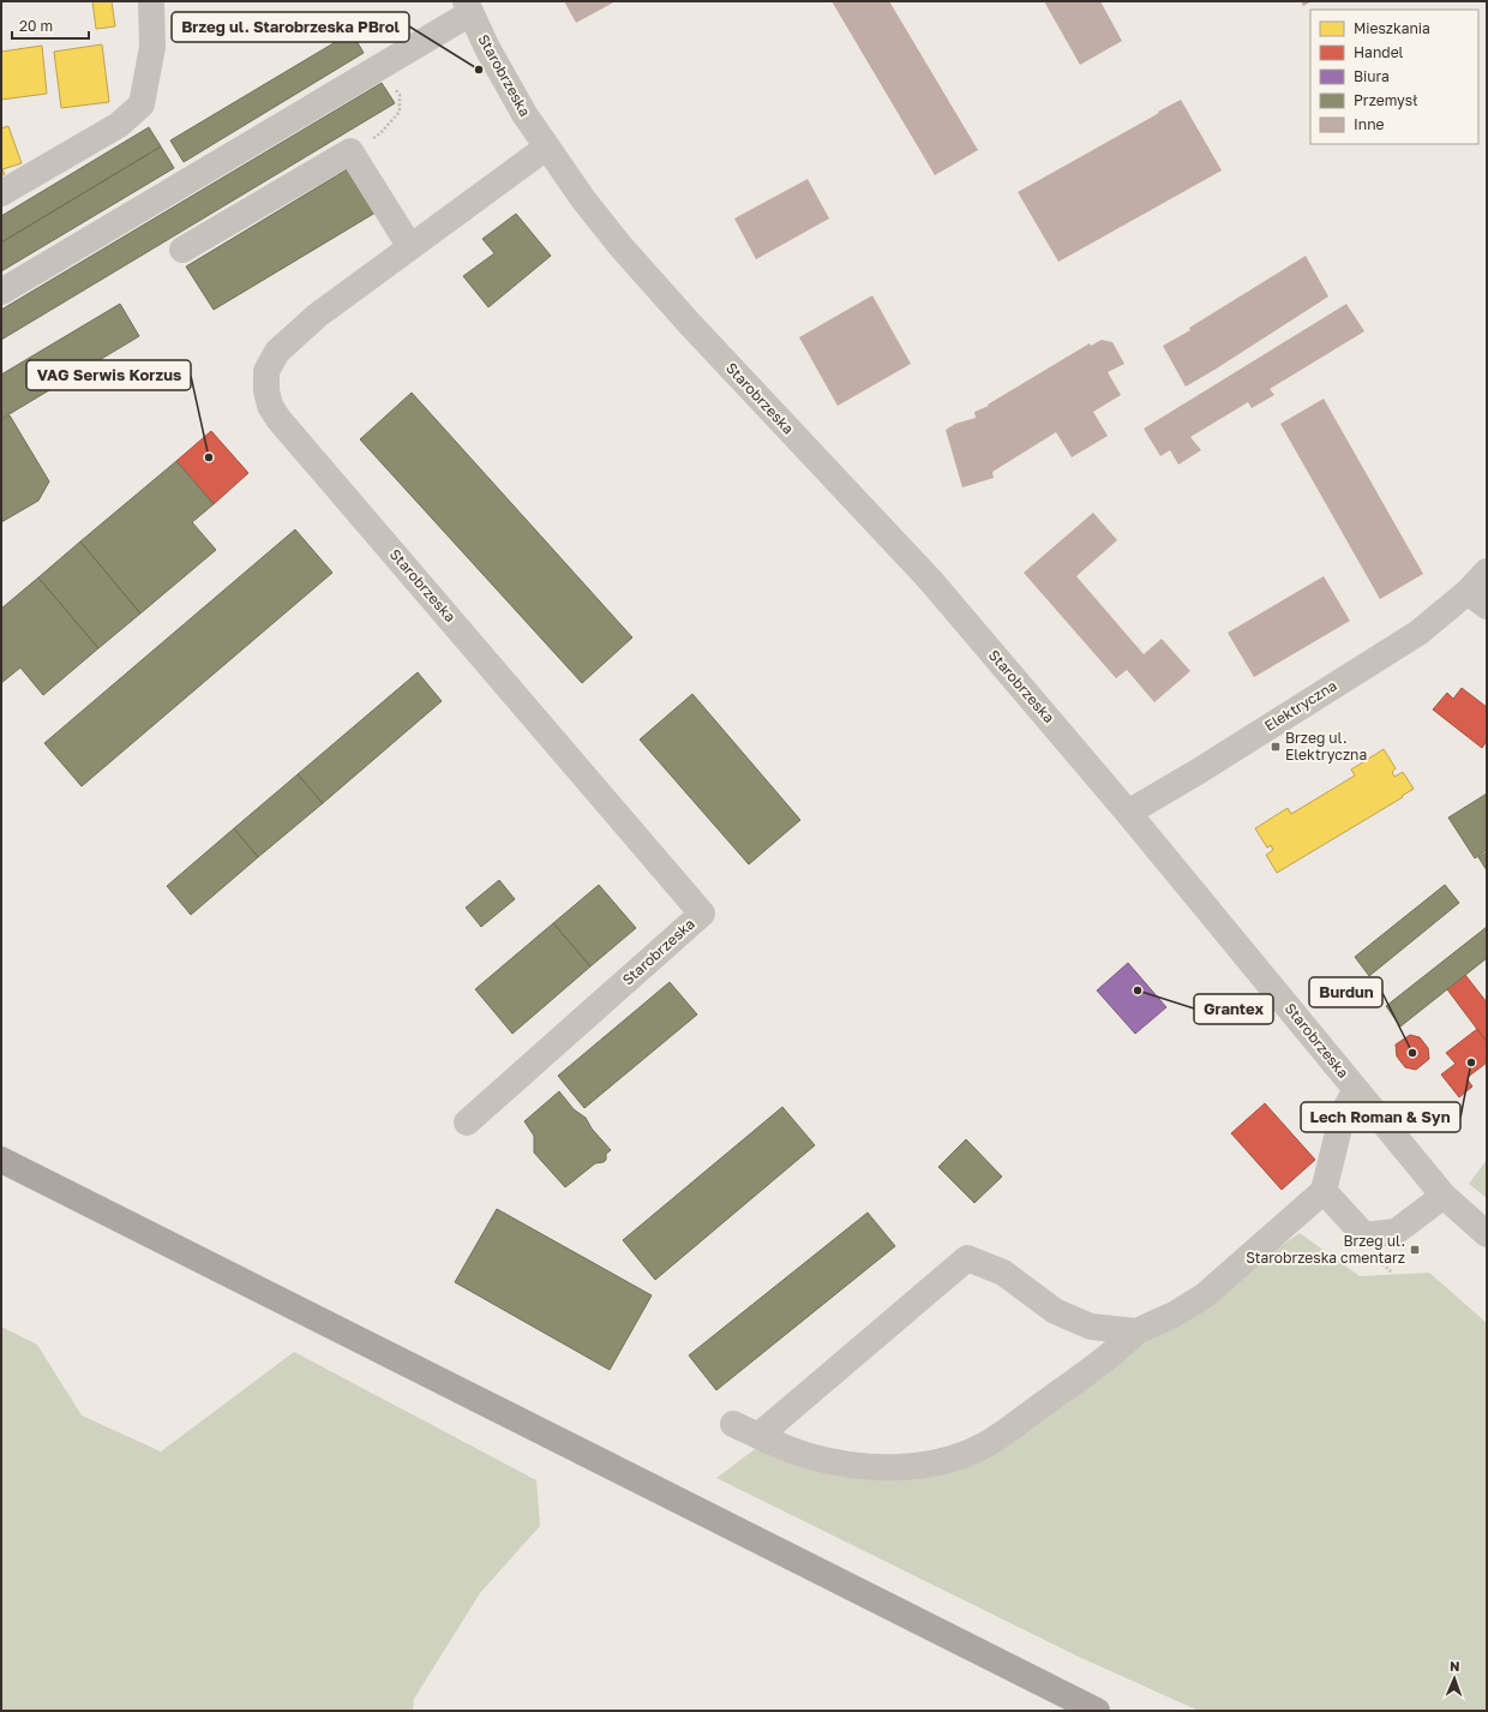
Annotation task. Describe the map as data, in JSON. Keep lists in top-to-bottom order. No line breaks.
{"streets":{"street":["Starobrzeska","Elektryczna"]},"crossings":[["Starobrzeska","Elektryczna"]],"places":{"other":["Brzeg ul. Starobrzeska PBrol","VAG Serwis Korzus","Grantex","Burdun","Lech Roman & Syn"],"transit":["Brzeg ul. Elektryczna","Brzeg ul. Starobrzeska cmentarz"]},"legend":["Mieszkania","Handel","Biura","Przemysł","Inne"],"scale_bar":"20 m","north":"top"}
